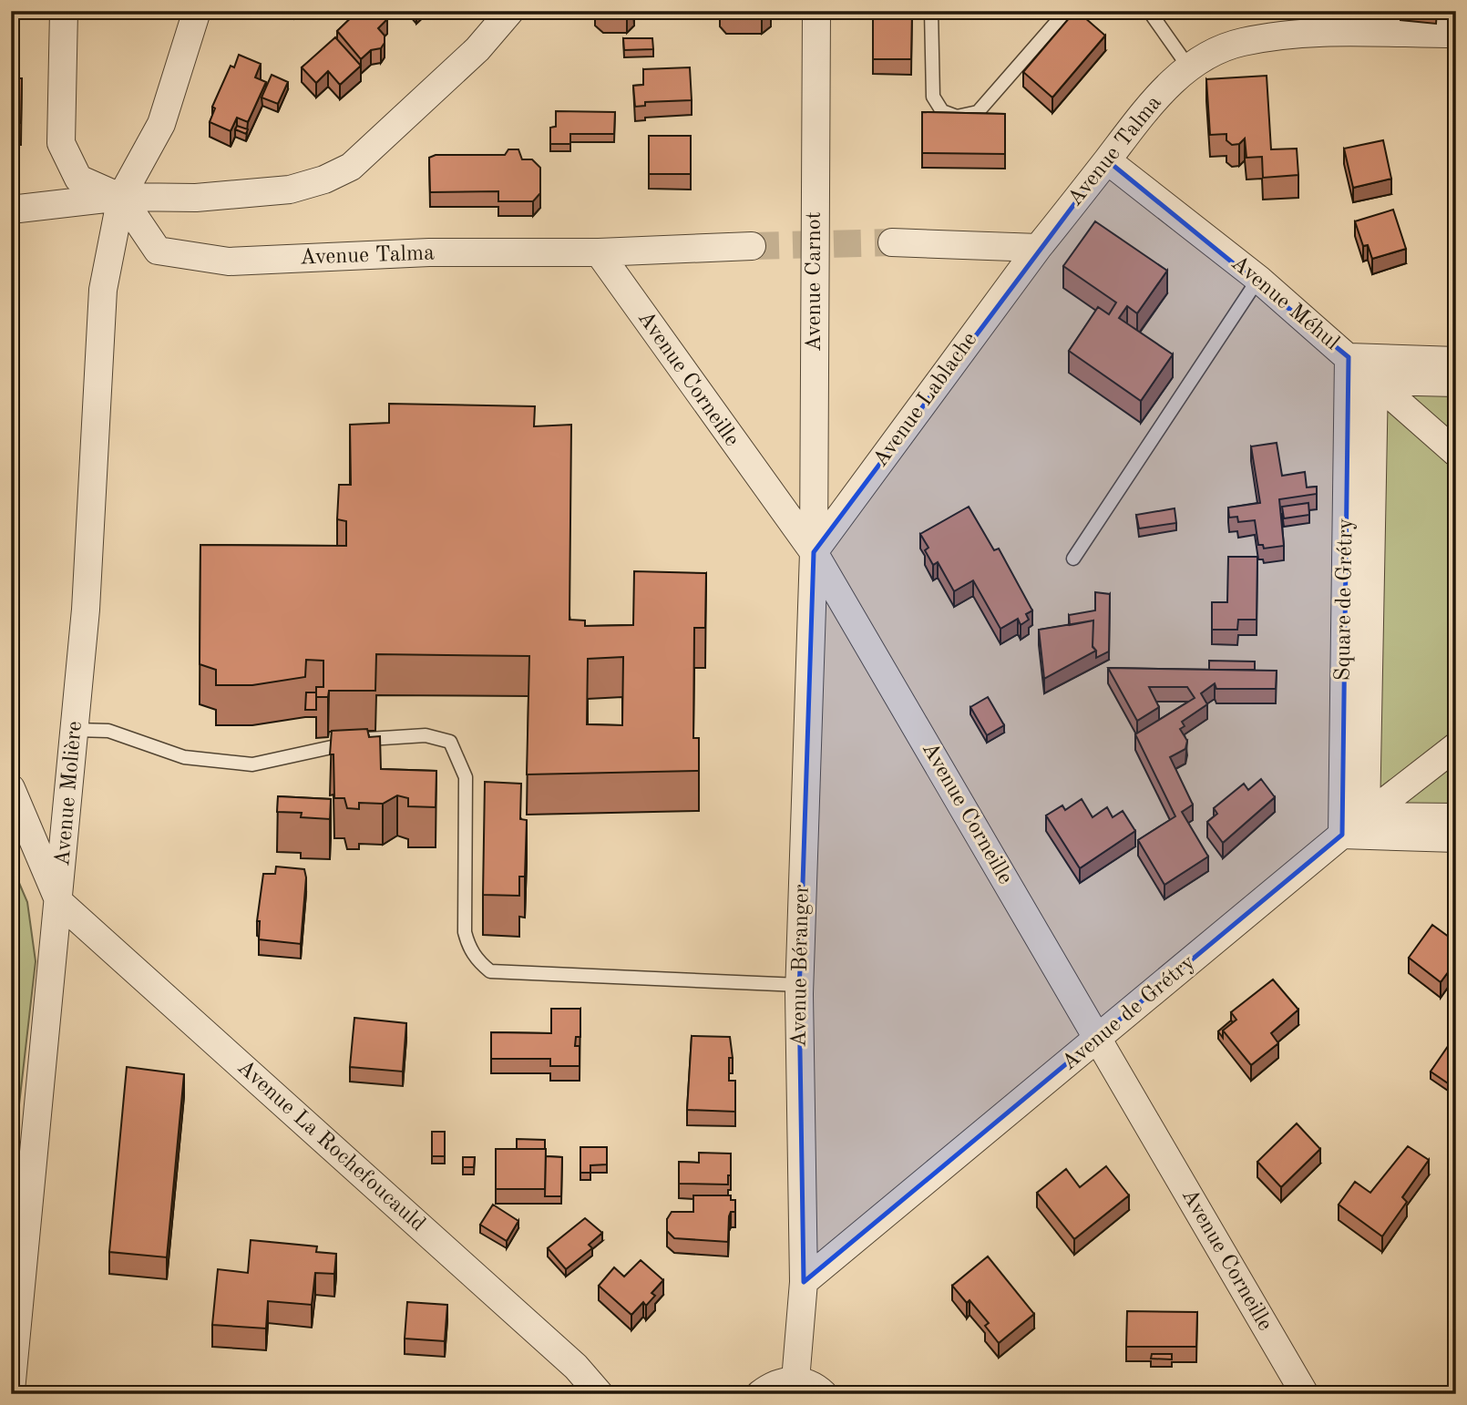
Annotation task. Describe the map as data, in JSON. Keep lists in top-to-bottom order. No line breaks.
{"streets":{"street":["Avenue Talma","Avenue Carnot","Avenue Méhul","Avenue Corneille","Avenue Lablache","Square de Grétry","Avenue Molière","Avenue Béranger","Avenue de Grétry","Avenue La Rochefoucauld"]},"crossings":[["Avenue Talma","Avenue Méhul"],["Avenue Talma","Avenue Corneille"],["Avenue Talma","Avenue Lablache"],["Avenue Talma","Avenue Molière"],["Avenue Carnot","Avenue Corneille"],["Avenue Carnot","Avenue Lablache"],["Avenue Carnot","Avenue Béranger"],["Avenue Méhul","Square de Grétry"],["Avenue Corneille","Avenue Lablache"],["Avenue Corneille","Avenue Béranger"],["Avenue Corneille","Avenue de Grétry"],["Avenue Lablache","Avenue Béranger"],["Square de Grétry","Avenue de Grétry"],["Avenue Molière","Avenue La Rochefoucauld"],["Avenue Béranger","Avenue de Grétry"]]}
